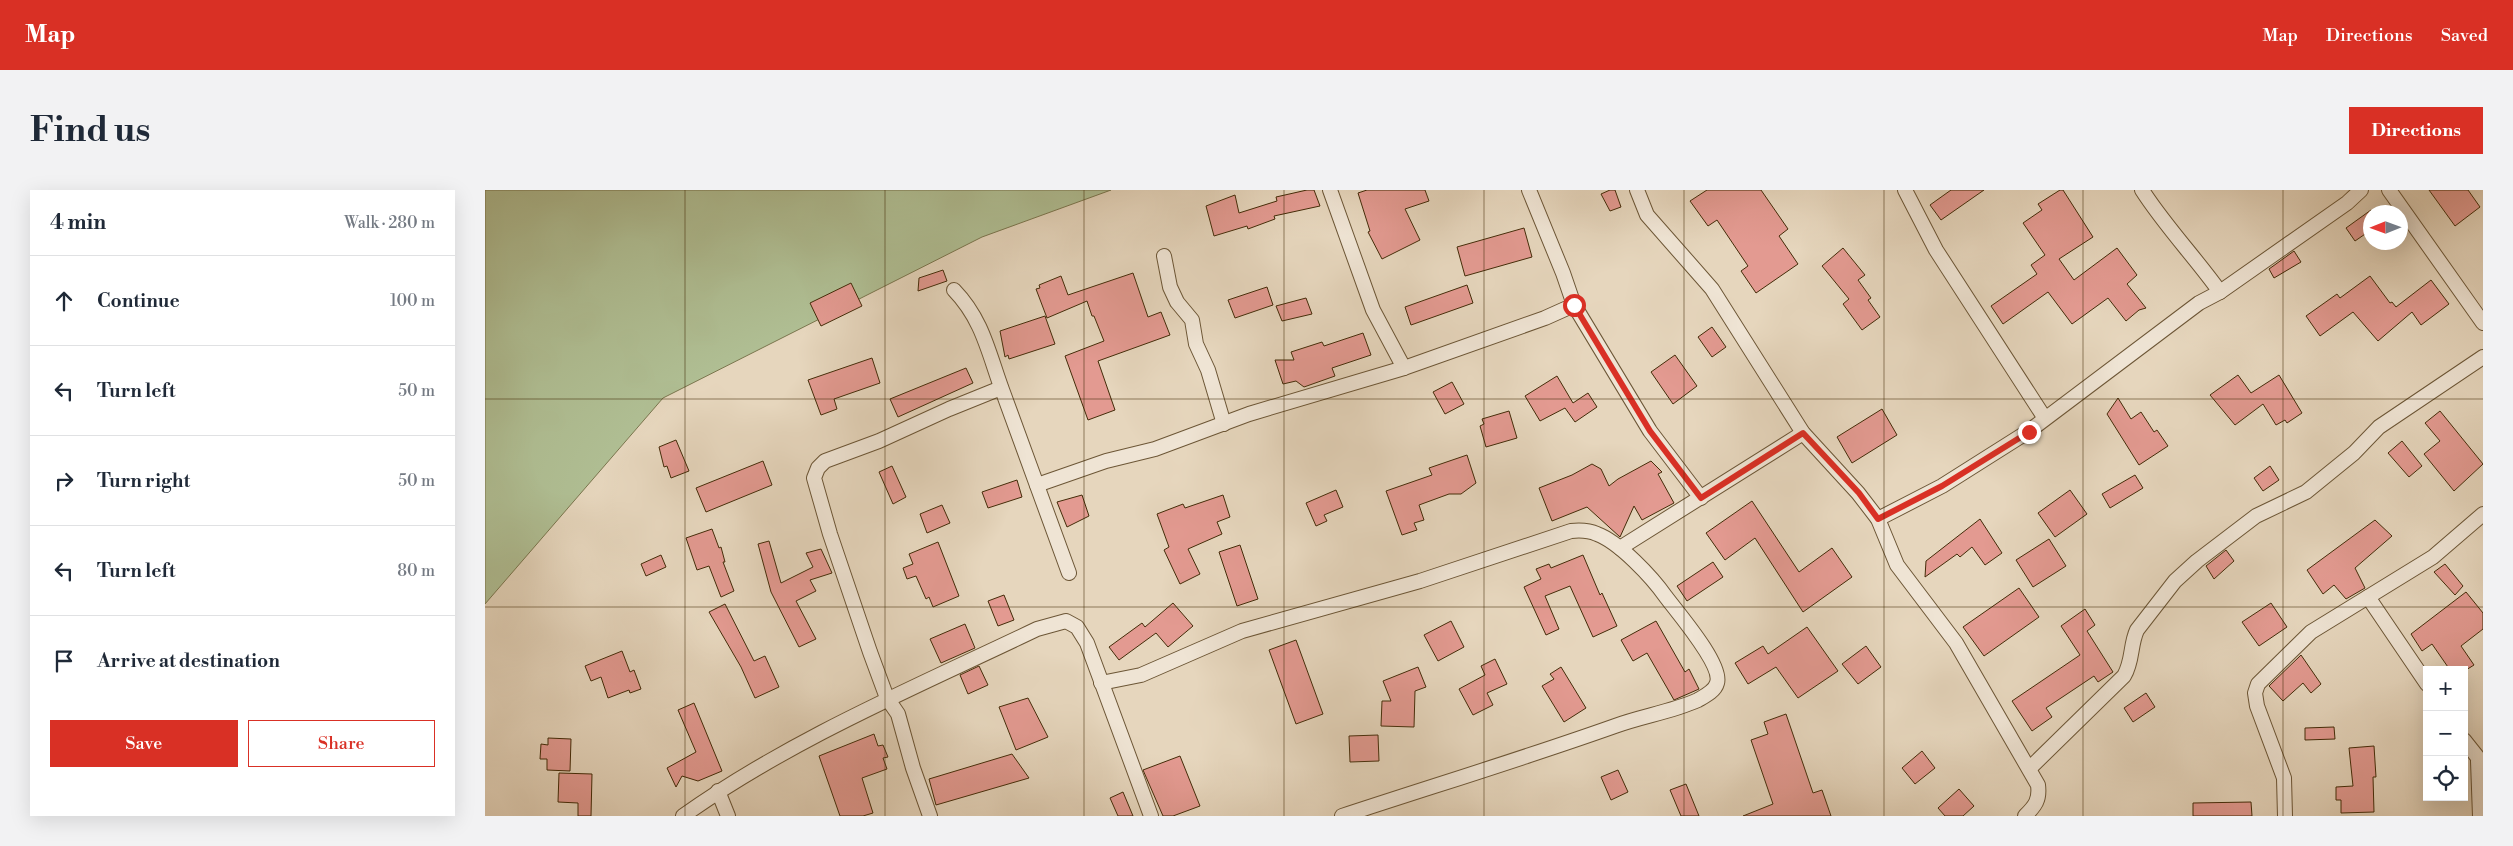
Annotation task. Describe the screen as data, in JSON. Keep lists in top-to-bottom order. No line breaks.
{"north":"left","page":{"header":"Map","nav":["Map","Directions","Saved"],"buttons":["Directions",["Save","Share"]],"title":"Find us","heading":["4 min","Walk · 280 m"],"list":[["Continue","100 m"],["Turn left","50 m"],["Turn right","50 m"],["Turn left","80 m"],"Arrive at destination"],"map_buttons":["+","−"]}}
